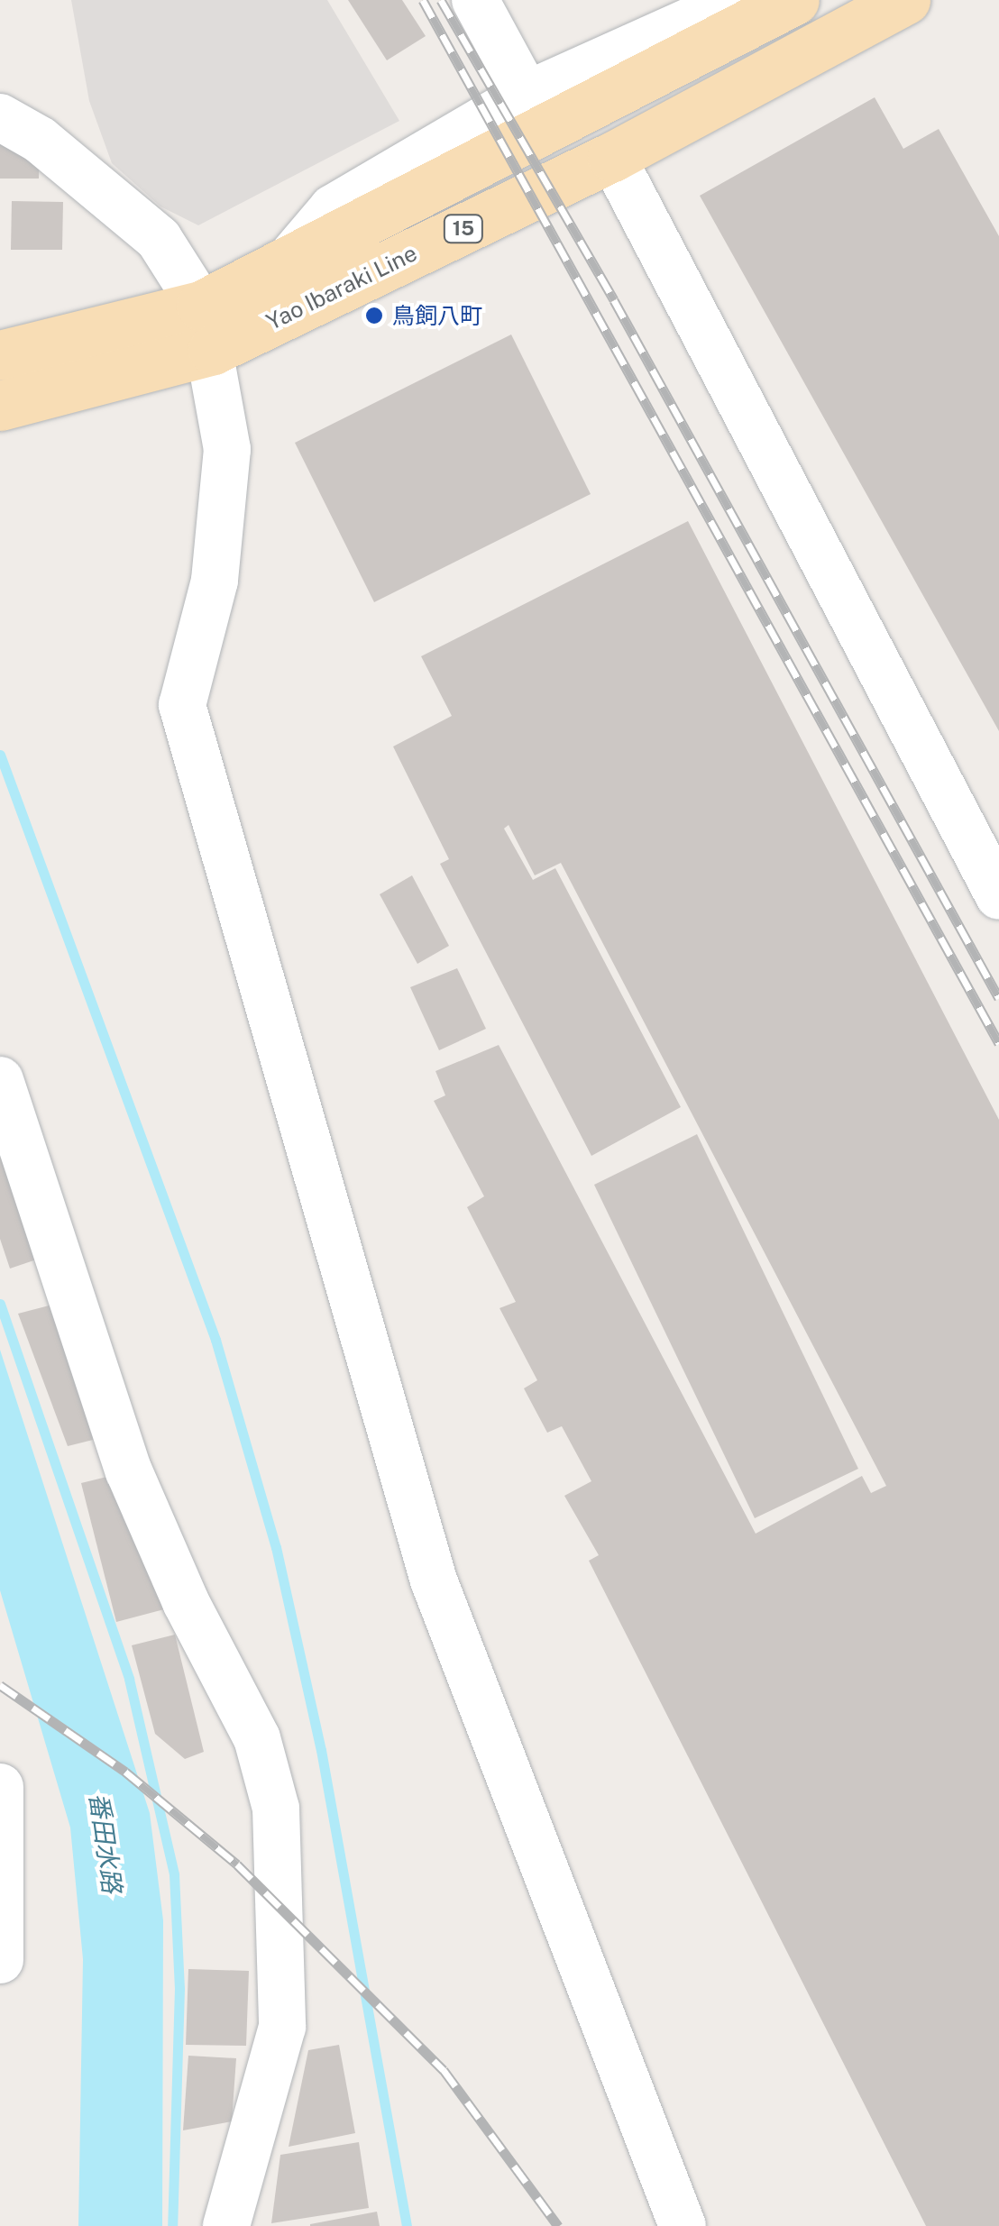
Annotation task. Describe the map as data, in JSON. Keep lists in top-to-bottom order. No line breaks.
{"streets":{"main road":["15","Yao Ibaraki Line"]},"water":["番田水路"],"places":["鳥飼八町"]}
